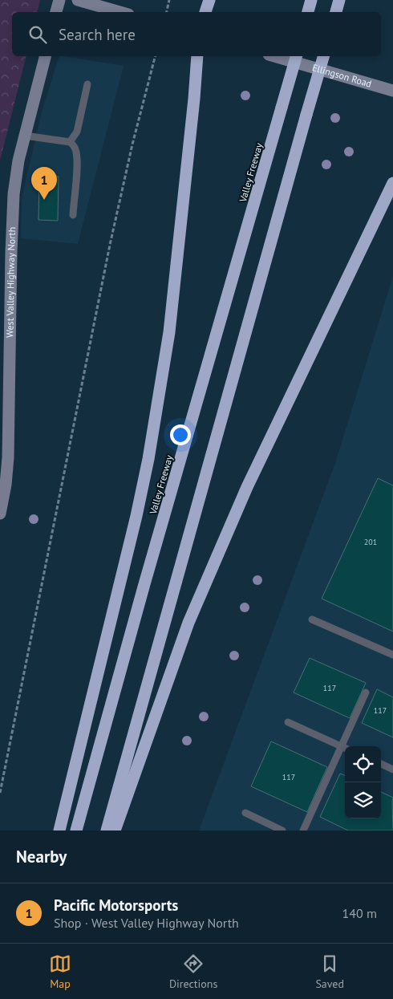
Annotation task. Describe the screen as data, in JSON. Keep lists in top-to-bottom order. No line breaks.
{"streets":{"highway":["Valley Freeway"],"main road":["Ellingson Road","West Valley Highway North"]},"house_numbers":["201","117","117","117"],"page":{"search":"Search here","pins":"1","heading":"Nearby","list":[{"mark":"1","name":"Pacific Motorsports","note":"Shop · West Valley Highway North","value":"140 m"}],"nav":["Map","Directions","Saved"]}}
